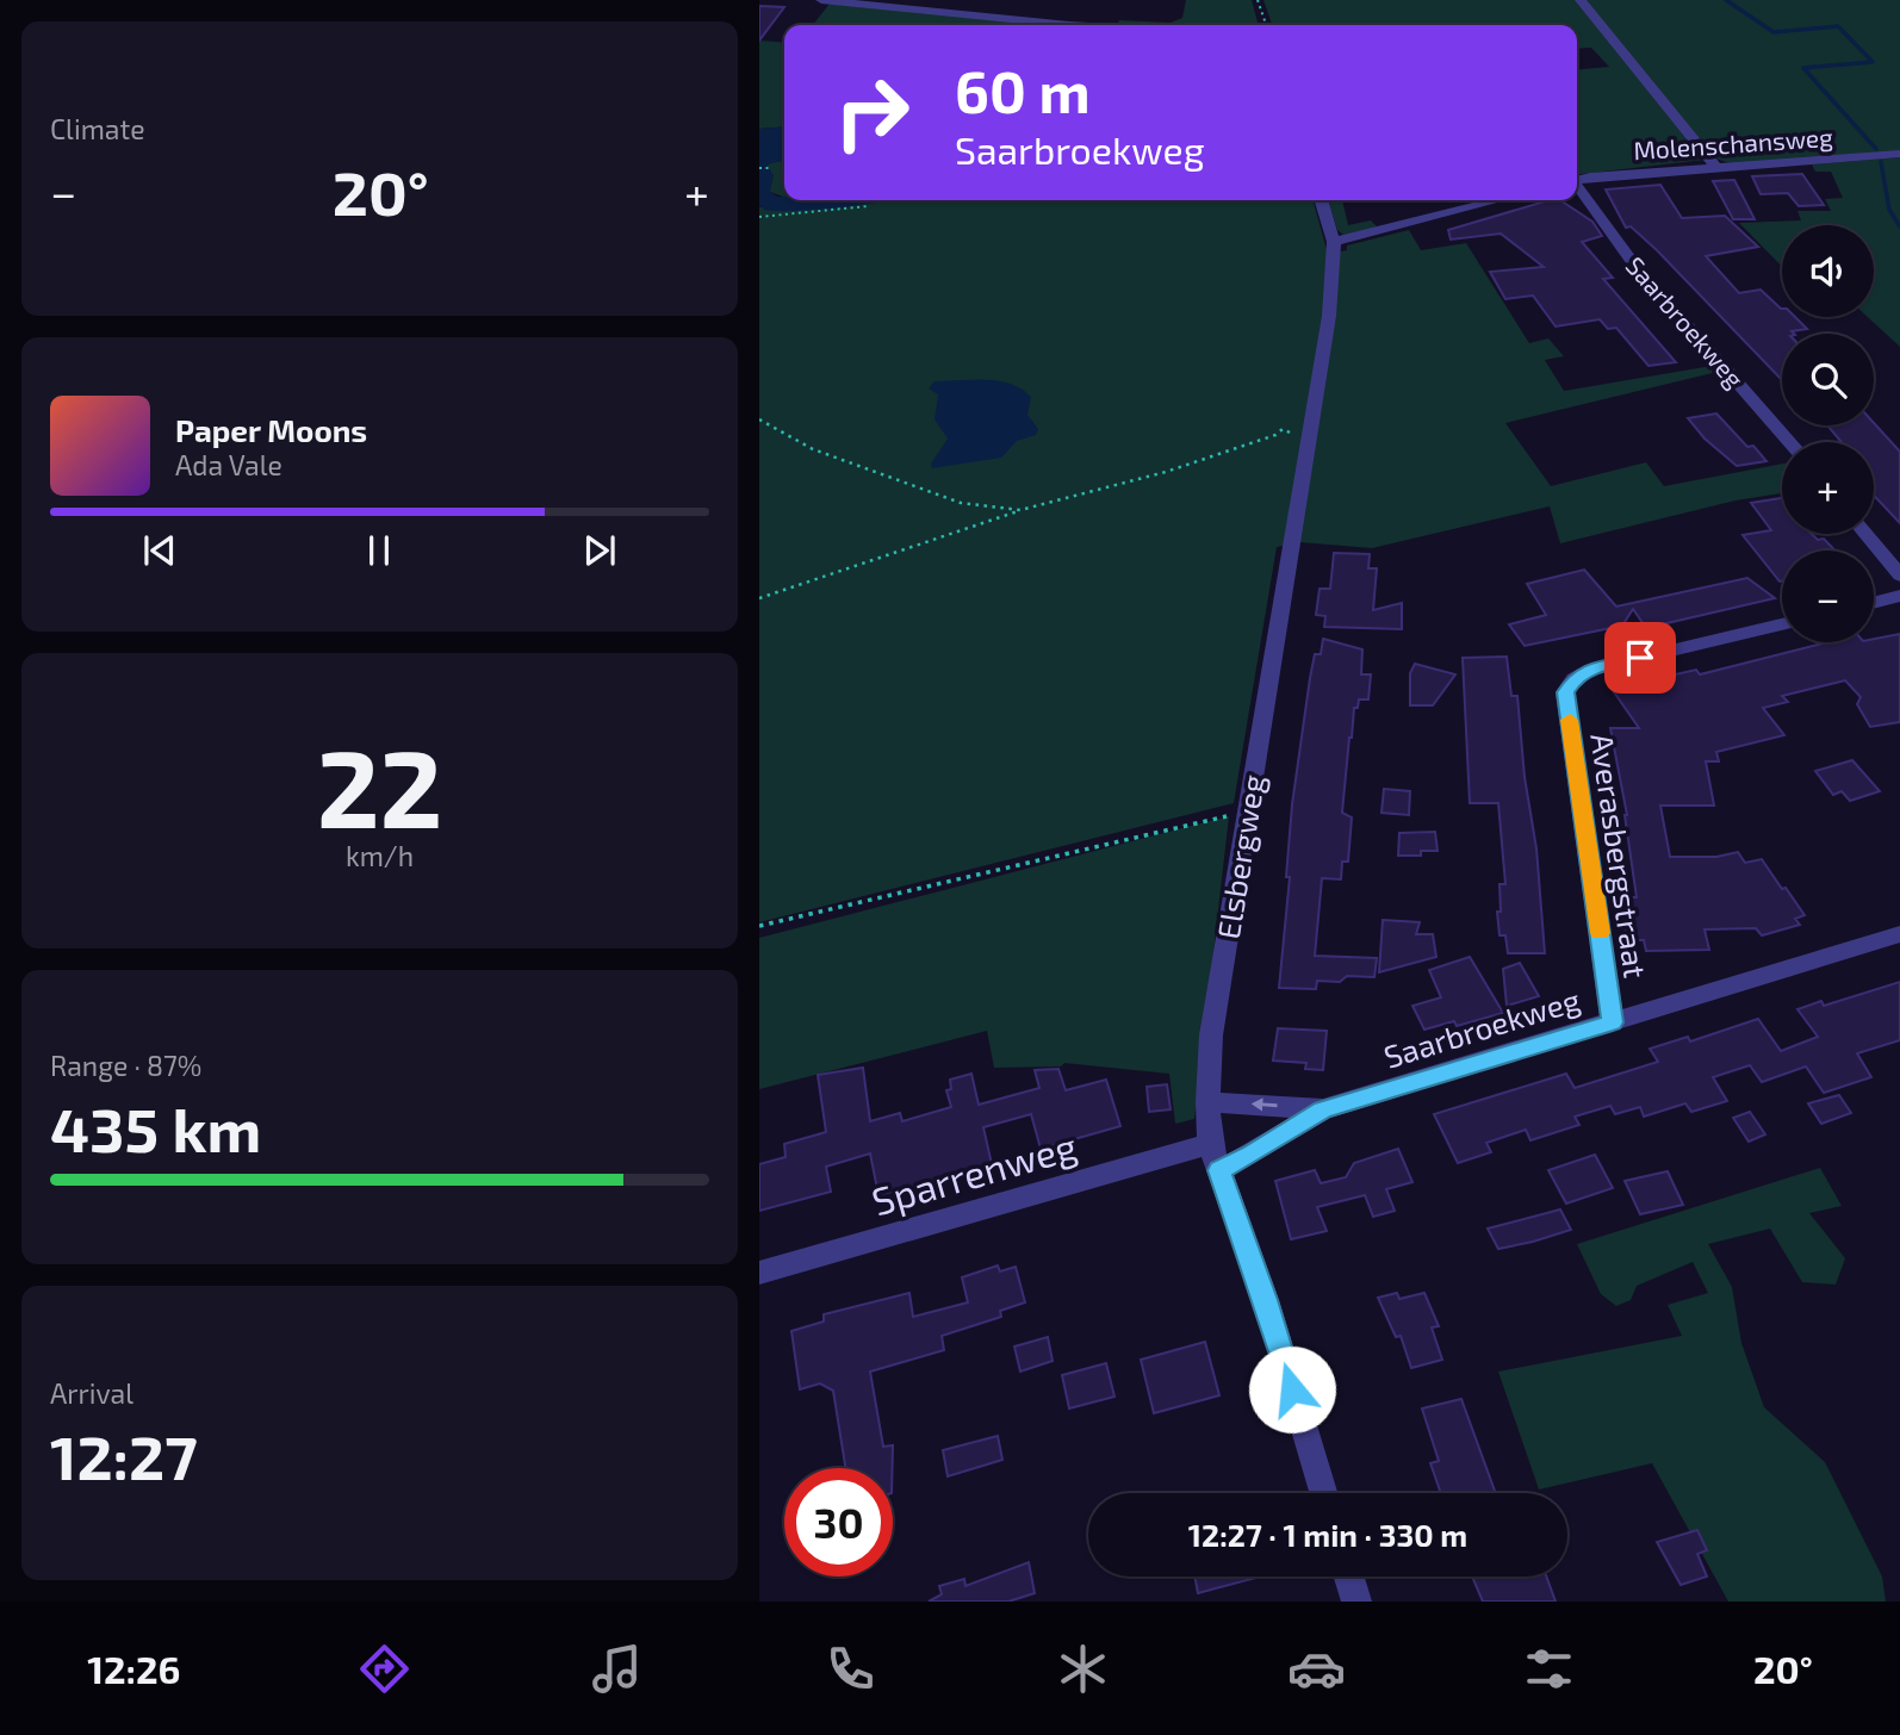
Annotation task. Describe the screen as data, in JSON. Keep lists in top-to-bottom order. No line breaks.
{"streets":{"street":["Molenschansweg","Saarbroekweg","Averasbergstraat","Elsbergweg","Sparrenweg"]},"crossings":[["Saarbroekweg","Averasbergstraat"],["Saarbroekweg","Elsbergweg"],["Saarbroekweg","Sparrenweg"],["Elsbergweg","Sparrenweg"]],"page":{"tile":["Climate",["22","km/h"],["Range · 87%","435 km"],["Arrival","12:27"]],"turn":["60 m","Saarbroekweg"],"heat":["−","20°","+"],"map_buttons":["+","−"],"song":["Paper Moons","Ada Vale"],"limit":"30","trip":"12:27 · 1 min · 330 m","tabs":["12:26","20°"]}}
